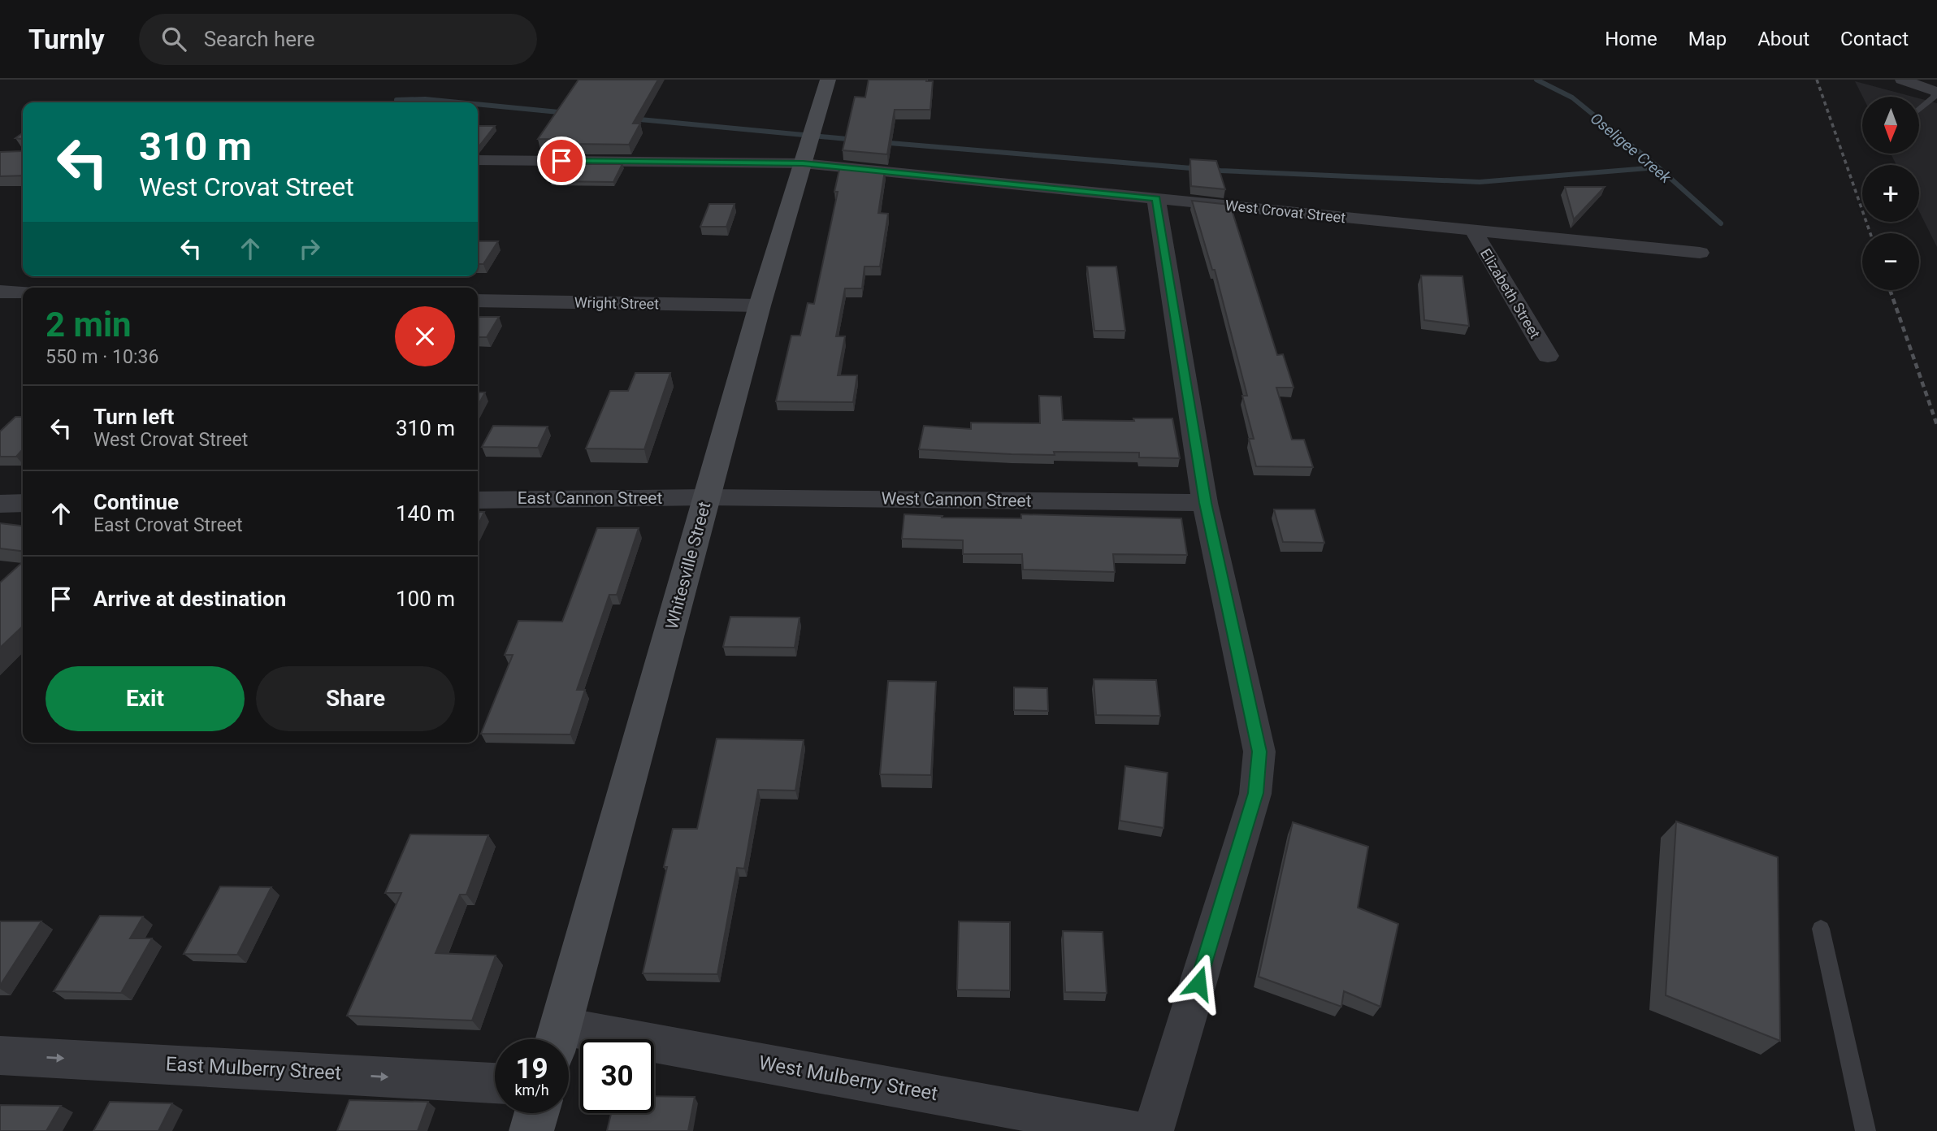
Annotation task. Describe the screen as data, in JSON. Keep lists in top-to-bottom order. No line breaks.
{"streets":{"main road":["Whitesville Street"],"street":["West Crovat Street","Elizabeth Street","Wright Street","East Cannon Street","West Cannon Street","East Mulberry Street","West Mulberry Street"]},"crossings":[["West Crovat Street","Elizabeth Street"],["West Crovat Street","Whitesville Street"],["Wright Street","Whitesville Street"],["East Cannon Street","West Cannon Street"],["East Cannon Street","Whitesville Street"],["West Cannon Street","Whitesville Street"]],"one_way":["East Mulberry Street"],"water":["Oseligee Creek"],"north":"bottom","page":{"header":"Turnly","search":"Search here","nav":["Home","Map","About","Contact"],"map_buttons":["+","−"],"turn":["310 m","West Crovat Street"],"heading":["2 min","550 m · 10:36"],"list":[{"name":"Turn left","note":"West Crovat Street","value":"310 m"},{"name":"Continue","note":"East Crovat Street","value":"140 m"},{"name":"Arrive at destination","value":"100 m"}],"buttons":["Exit","Share"],"speed":"19 km/h","limit":"30"}}
